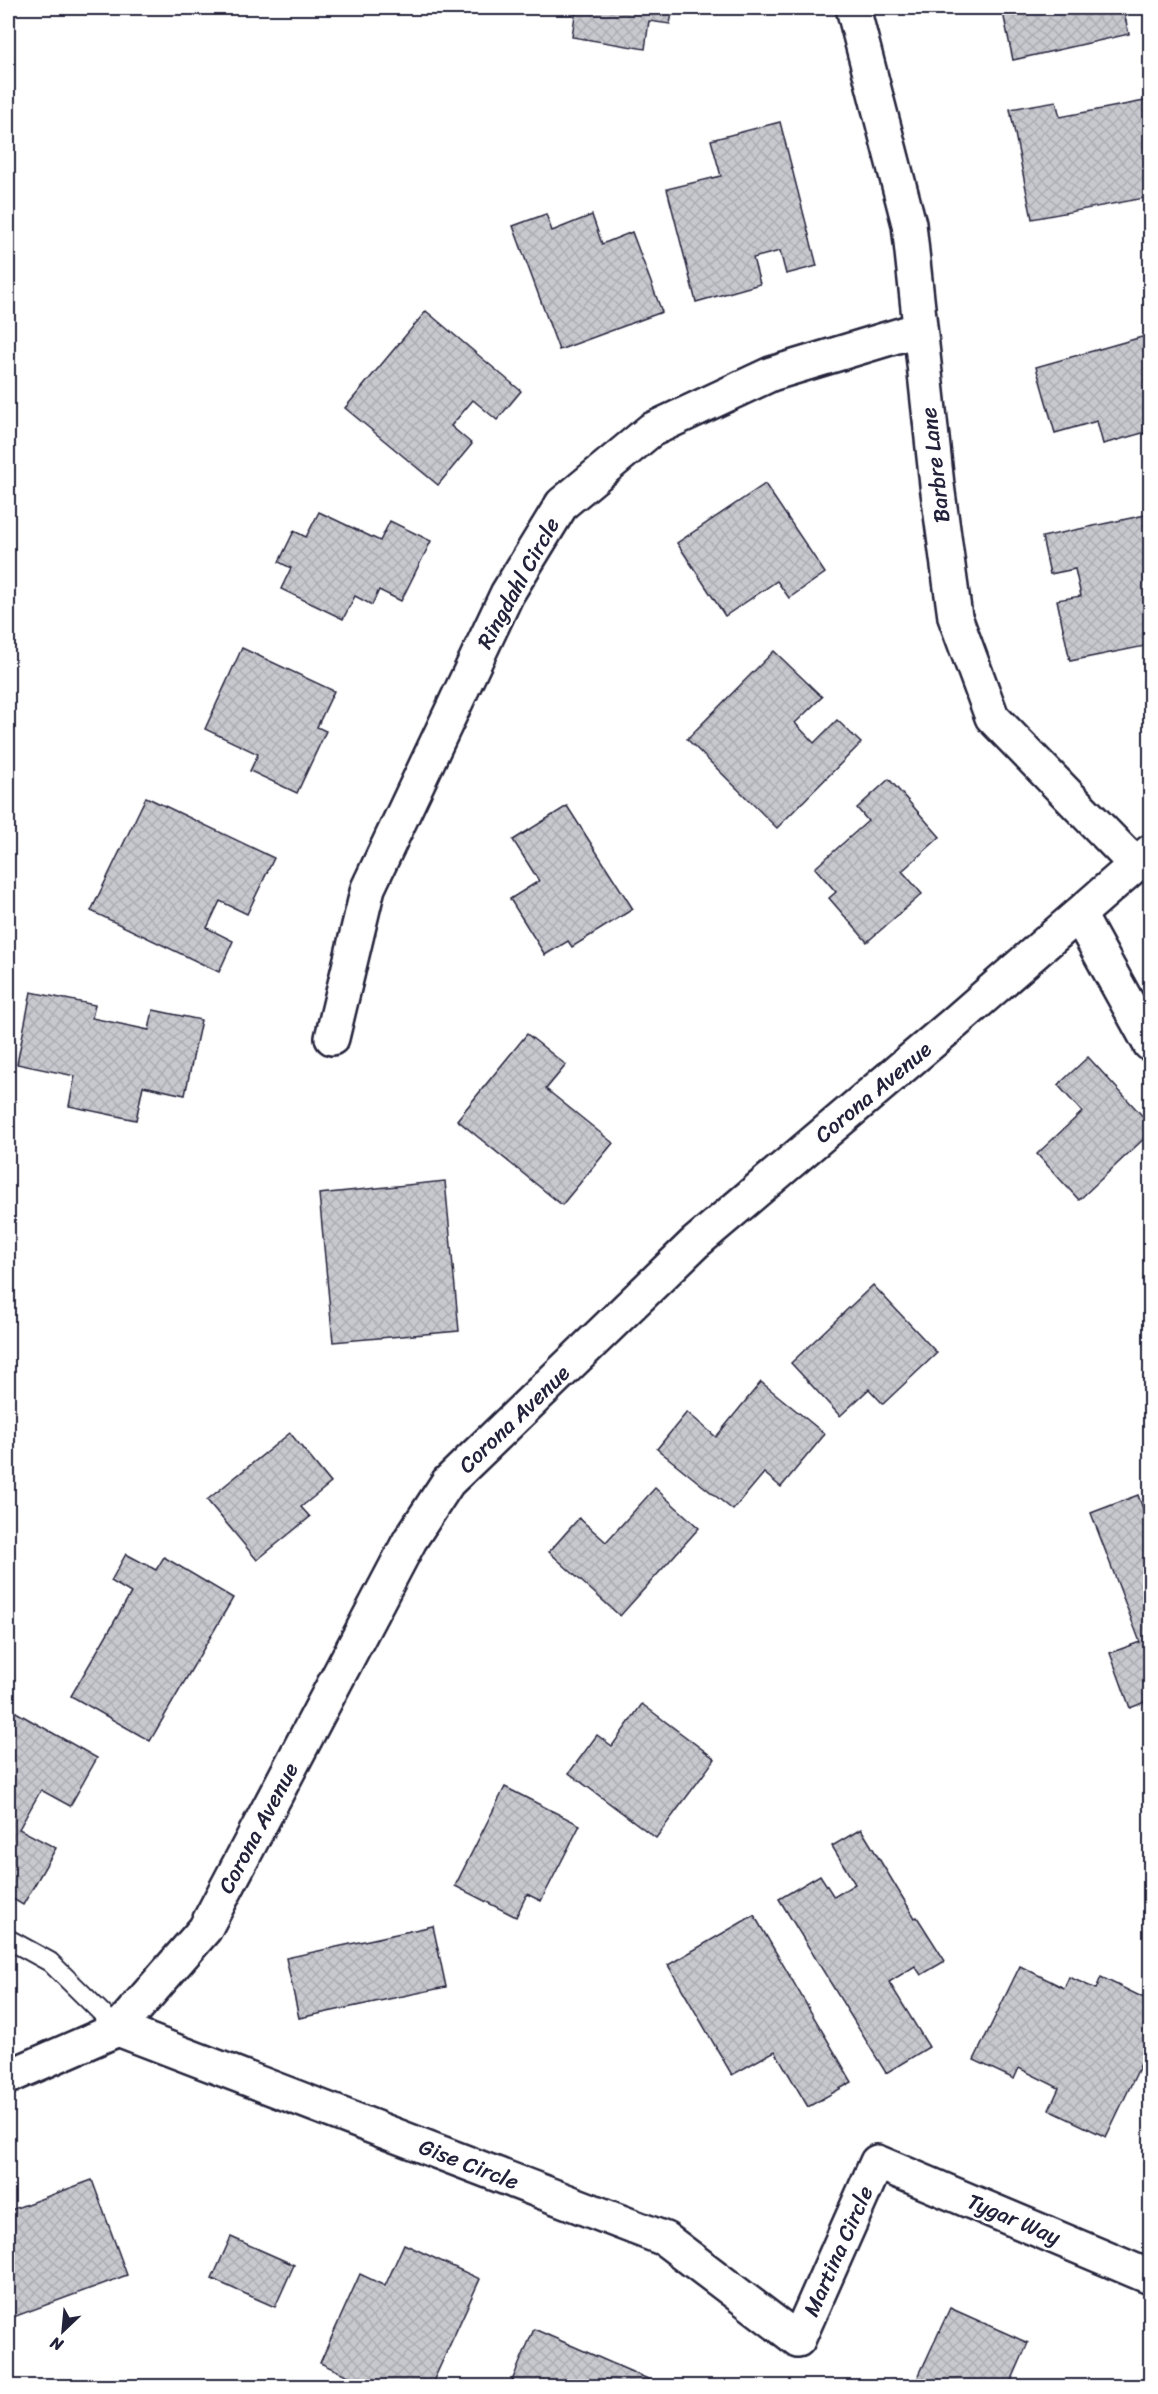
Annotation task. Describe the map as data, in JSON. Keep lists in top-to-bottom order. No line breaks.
{"streets":{"street":["Barbre Lane","Ringdahl Circle","Corona Avenue","Gise Circle","Tygar Way","Martina Circle"]},"crossings":[["Barbre Lane","Ringdahl Circle"],["Barbre Lane","Corona Avenue"],["Corona Avenue","Gise Circle"],["Gise Circle","Martina Circle"],["Tygar Way","Martina Circle"]],"north":"bottom left"}
